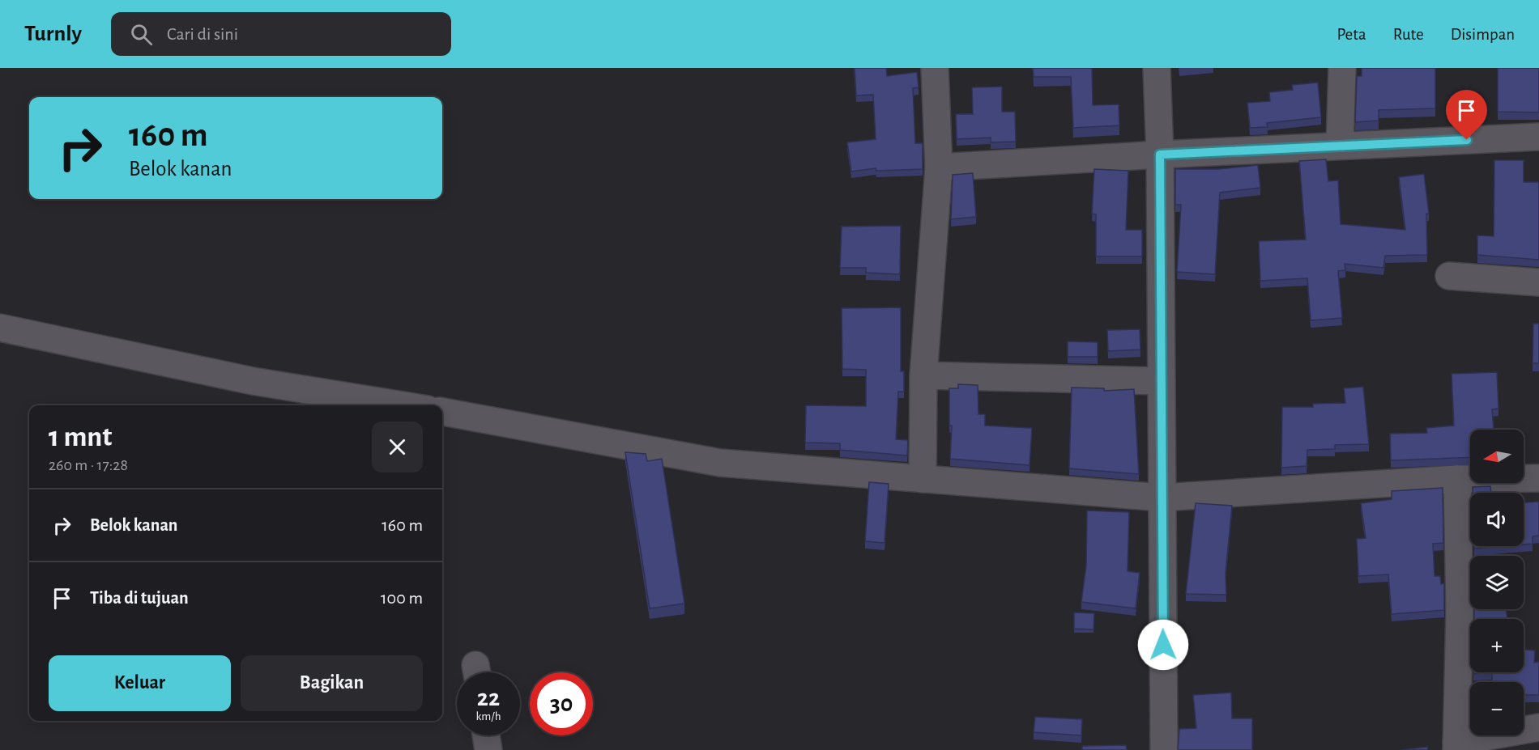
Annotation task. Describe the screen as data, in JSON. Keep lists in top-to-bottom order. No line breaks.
{"north":"left","page":{"header":"Turnly","search":"Cari di sini","nav":["Peta","Rute","Disimpan"],"turn":["160 m","Belok kanan"],"heading":["1 mnt","260 m · 17:28"],"map_buttons":["+","−"],"list":[{"name":"Belok kanan","value":"160 m"},{"name":"Tiba di tujuan","value":"100 m"}],"buttons":["Keluar","Bagikan"],"speed":"22 km/h","limit":"30"}}
